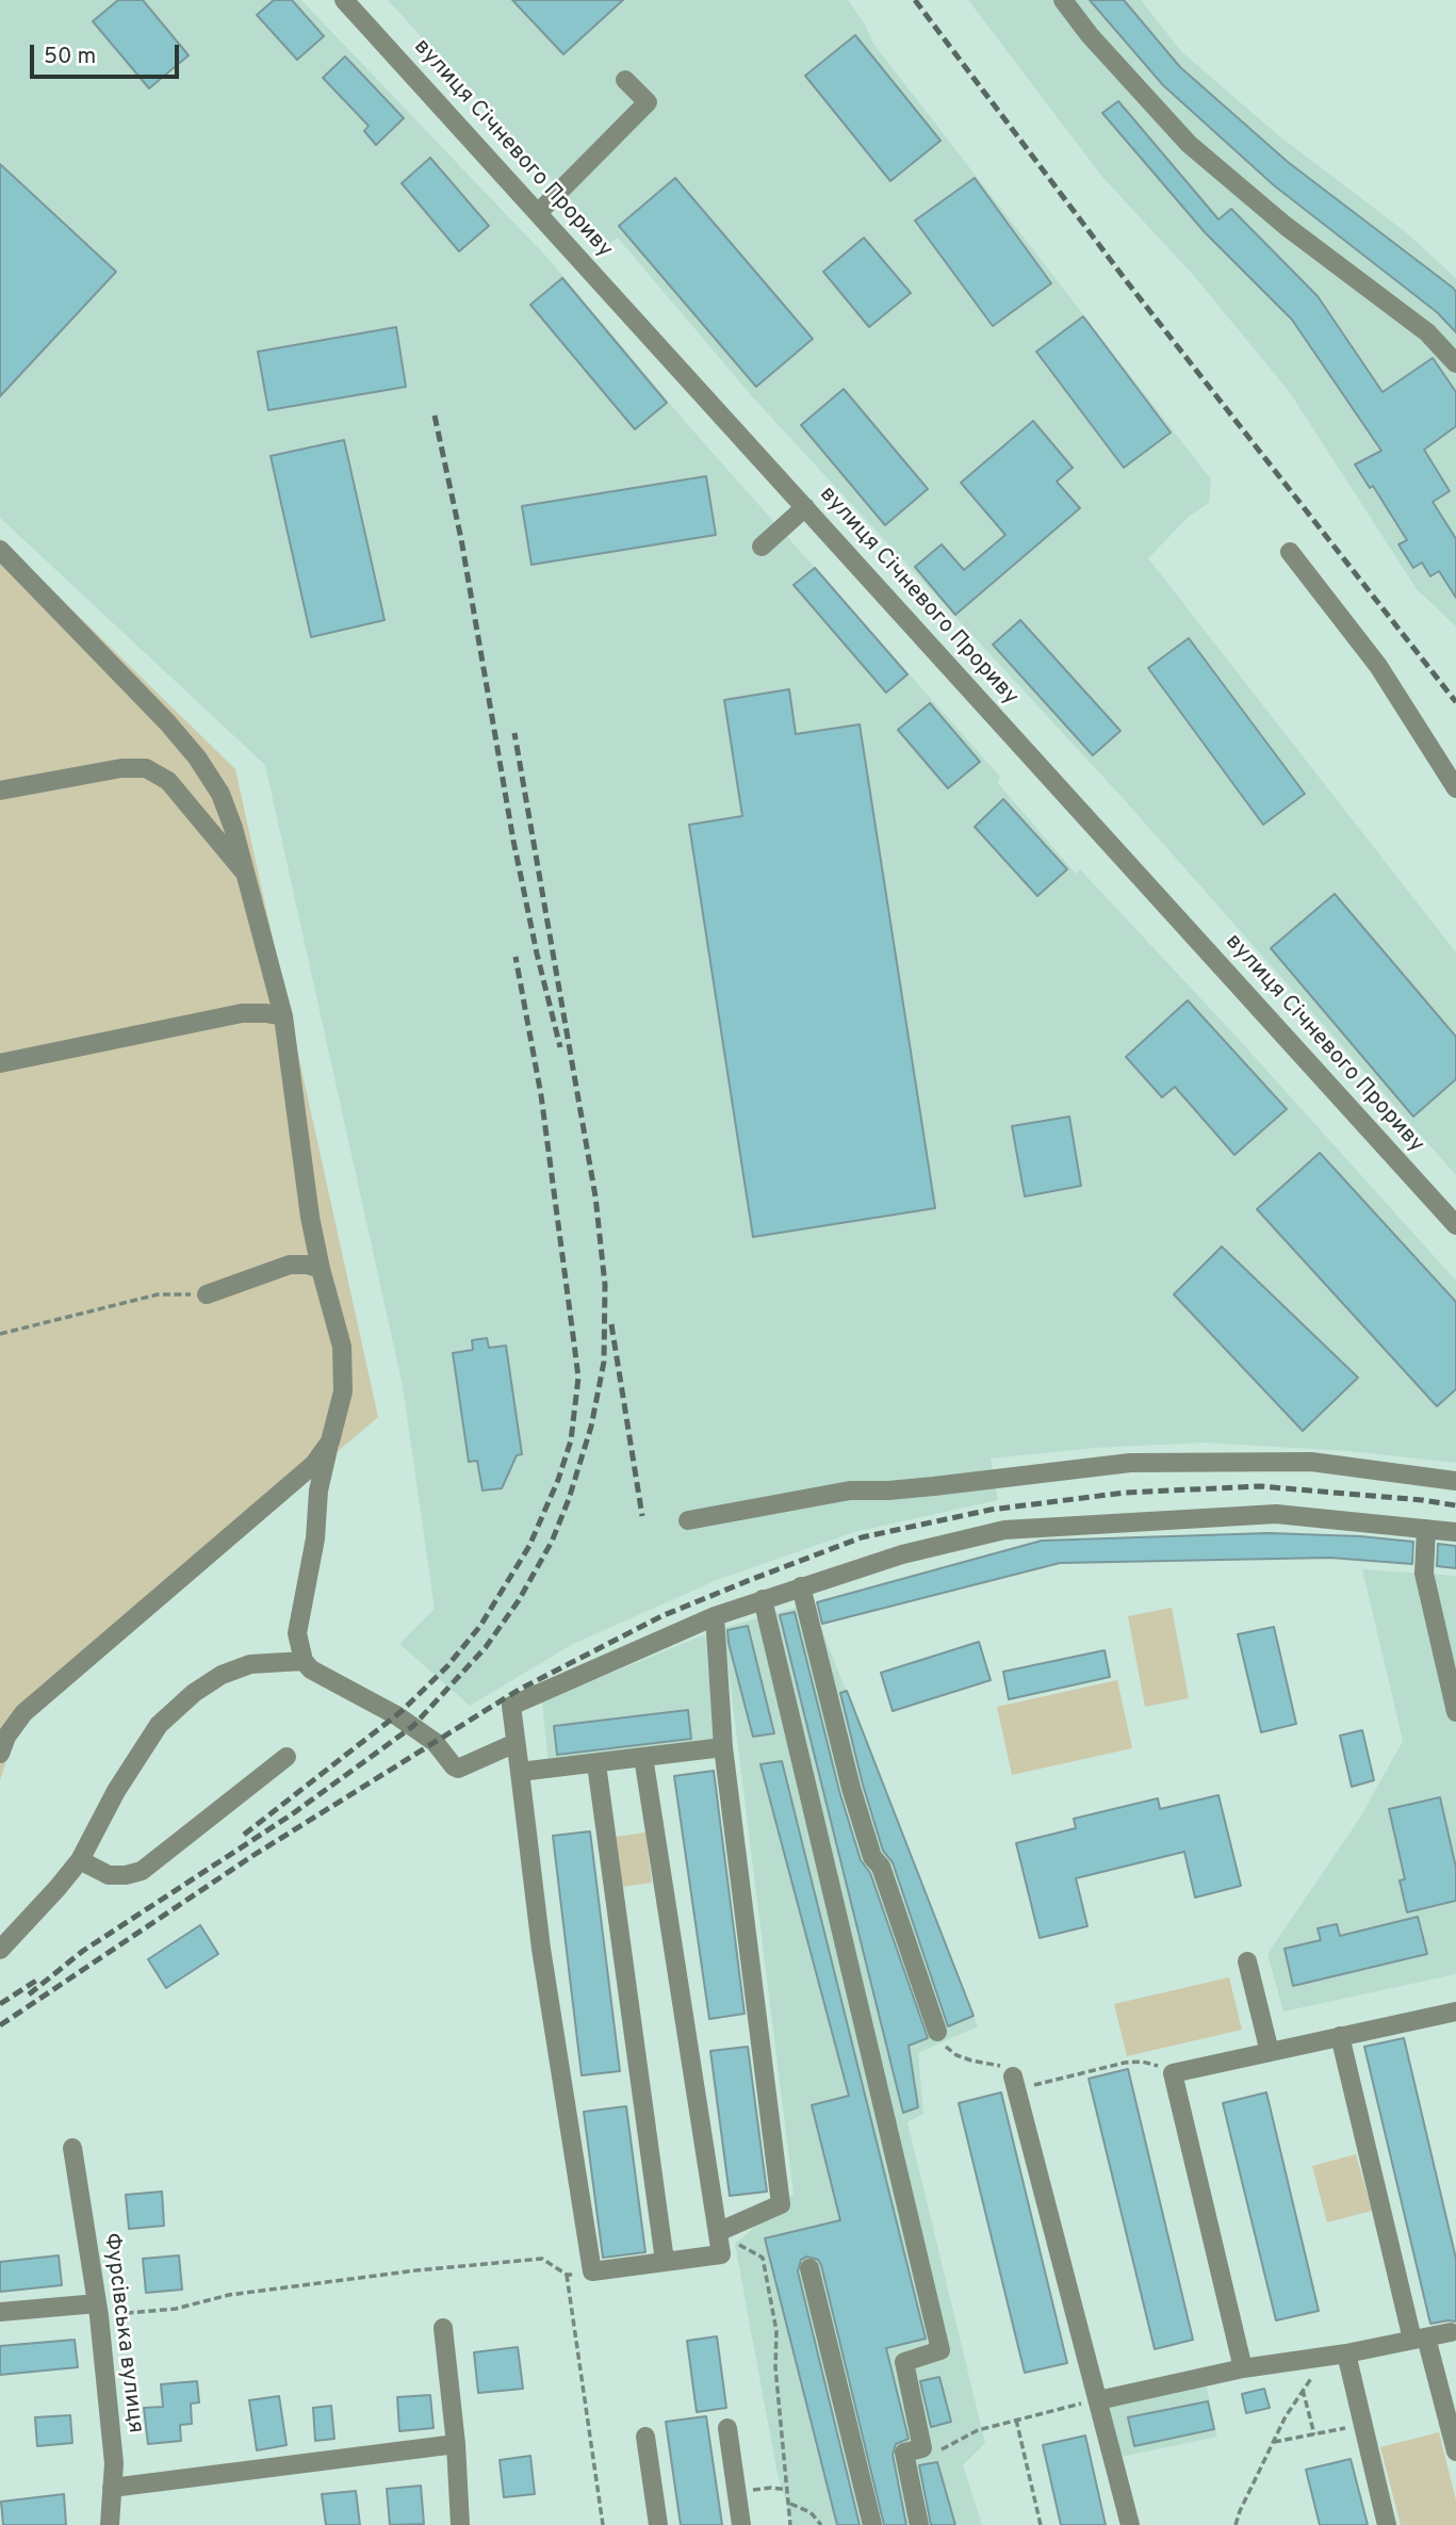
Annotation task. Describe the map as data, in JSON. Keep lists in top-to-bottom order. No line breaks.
{"streets":{"street":["вулиця Січневого Прориву","Фурсівська вулиця"]},"scale_bar":"50 m"}
